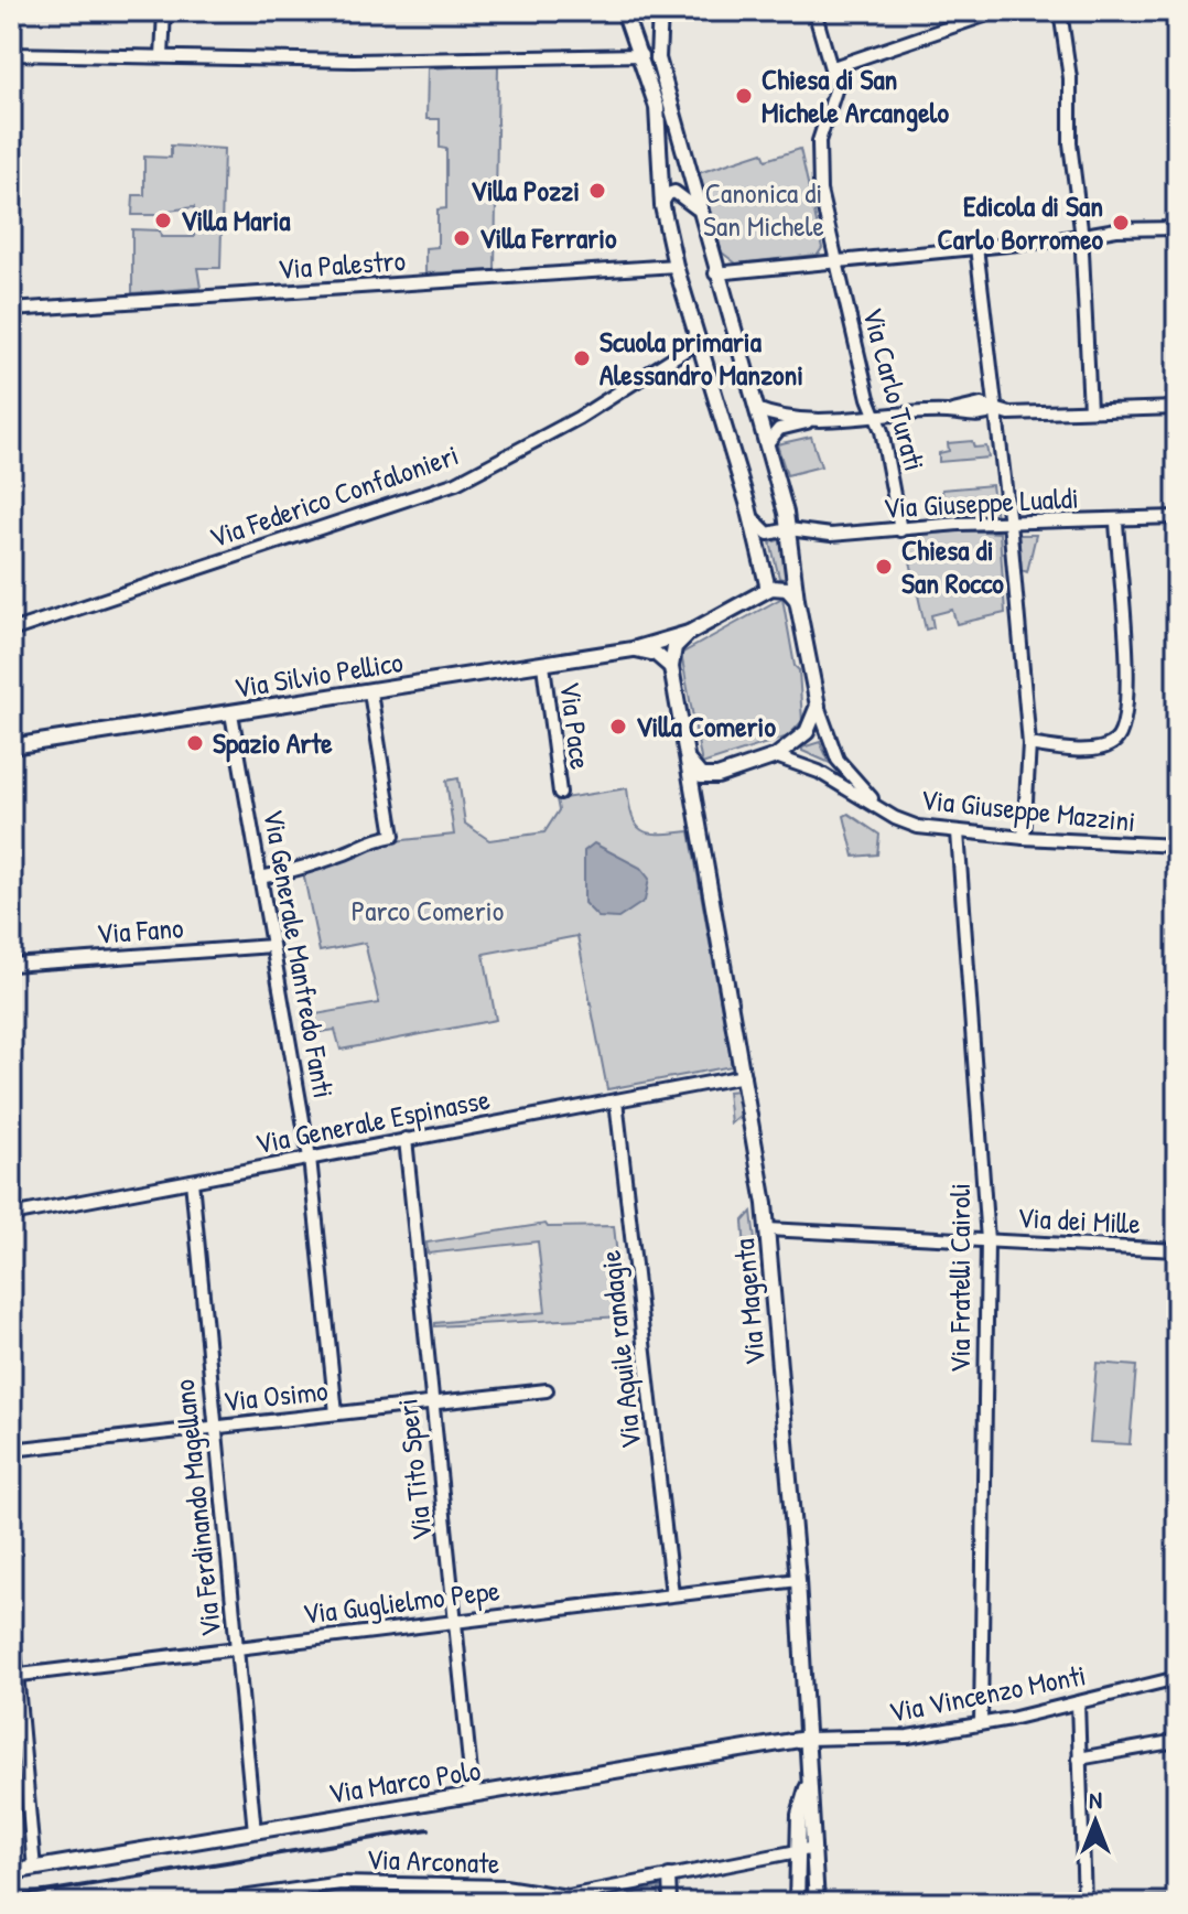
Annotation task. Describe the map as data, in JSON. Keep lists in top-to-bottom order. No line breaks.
{"streets":{"street":["Via Palestro","Via Carlo Turati","Via Federico Confalonieri","Via Giuseppe Lualdi","Via Silvio Pellico","Via Pace","Via Giuseppe Mazzini","Via Fano","Via Generale Manfredo Fanti","Via Generale Espinasse","Via dei Mille","Via Fratelli Cairoli","Via Magenta","Via Aquile randagie","Via Osimo","Via Tito Speri","Via Ferdinando Magellano","Via Guglielmo Pepe","Via Vincenzo Monti","Via Marco Polo","Via Arconate"]},"crossings":[["Via Carlo Turati","Via Giuseppe Lualdi"],["Via Giuseppe Lualdi","Via Giuseppe Mazzini"],["Via Silvio Pellico","Via Pace"],["Via Silvio Pellico","Via Giuseppe Mazzini"],["Via Silvio Pellico","Via Generale Manfredo Fanti"],["Via Silvio Pellico","Via Magenta"],["Via Giuseppe Mazzini","Via Fratelli Cairoli"],["Via Giuseppe Mazzini","Via Magenta"],["Via Fano","Via Generale Manfredo Fanti"],["Via Generale Manfredo Fanti","Via Generale Espinasse"],["Via Generale Manfredo Fanti","Via Osimo"],["Via Generale Espinasse","Via Magenta"],["Via Generale Espinasse","Via Aquile randagie"],["Via Generale Espinasse","Via Tito Speri"],["Via Generale Espinasse","Via Ferdinando Magellano"],["Via dei Mille","Via Fratelli Cairoli"],["Via dei Mille","Via Magenta"],["Via Fratelli Cairoli","Via Vincenzo Monti"],["Via Magenta","Via Guglielmo Pepe"],["Via Magenta","Via Vincenzo Monti"],["Via Magenta","Via Marco Polo"],["Via Magenta","Via Arconate"],["Via Aquile randagie","Via Guglielmo Pepe"],["Via Osimo","Via Tito Speri"],["Via Osimo","Via Ferdinando Magellano"],["Via Tito Speri","Via Guglielmo Pepe"],["Via Tito Speri","Via Marco Polo"],["Via Ferdinando Magellano","Via Guglielmo Pepe"],["Via Ferdinando Magellano","Via Marco Polo"],["Via Vincenzo Monti","Via Marco Polo"]],"parks":["Canonica di San Michele","Parco Comerio"],"places":["Chiesa di San Michele Arcangelo","Villa Pozzi","Villa Maria","Edicola di San Carlo Borromeo","Villa Ferrario","Scuola primaria Alessandro Manzoni","Chiesa di San Rocco","Villa Comerio","Spazio Arte"],"north":"top"}
